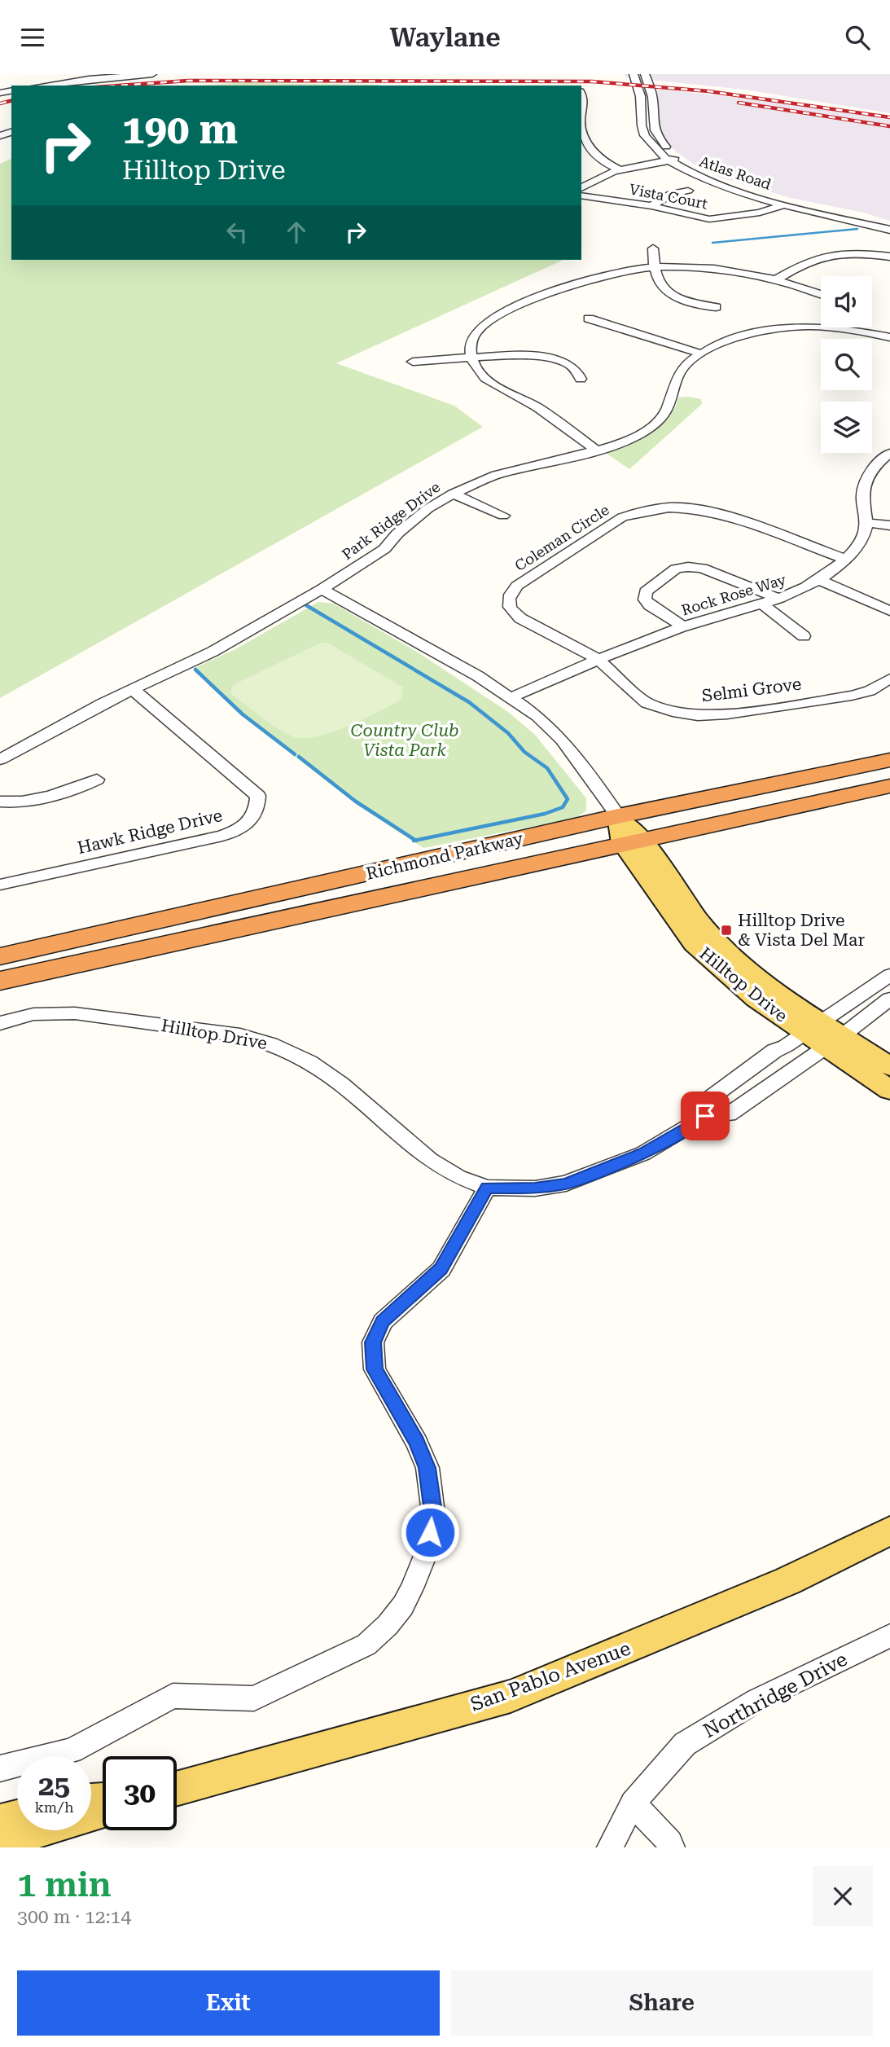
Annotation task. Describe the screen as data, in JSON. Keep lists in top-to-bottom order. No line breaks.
{"streets":{"highway":["Richmond Parkway"],"main road":["Hilltop Drive","San Pablo Avenue"],"street":["Atlas Road","Vista Court","Park Ridge Drive","Coleman Circle","Rock Rose Way","Selmi Grove","Hawk Ridge Drive","Northridge Drive"]},"crossings":[["Atlas Road","Vista Court"],["Park Ridge Drive","Hawk Ridge Drive"],["Park Ridge Drive","Hilltop Drive"],["Coleman Circle","Rock Rose Way"],["Coleman Circle","Selmi Grove"],["Rock Rose Way","Selmi Grove"],["Rock Rose Way","Hilltop Drive"],["Richmond Parkway","Hilltop Drive"]],"parks":["Country Club Vista Park"],"places":{"transit":["Hilltop Drive & Vista Del Mar"]},"page":{"header":"Waylane","turn":["190 m","Hilltop Drive"],"speed":"25 km/h","limit":"30","heading":["1 min","300 m · 12:14"],"buttons":["Exit","Share"]}}
